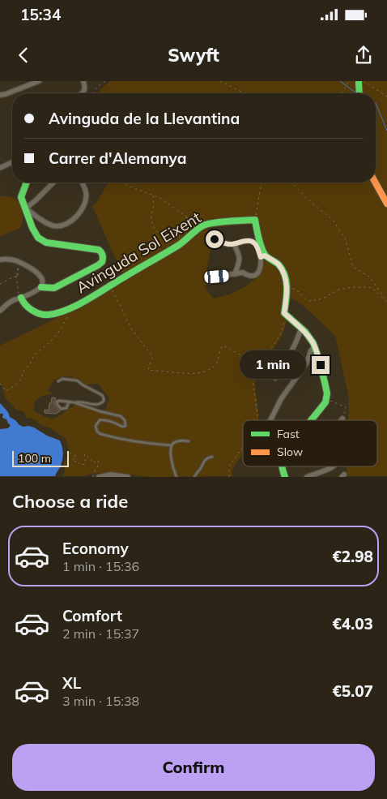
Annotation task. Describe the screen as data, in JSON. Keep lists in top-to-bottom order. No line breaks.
{"streets":{"street":["Avinguda Sol Eixent"]},"legend":["Fast","Slow"],"scale_bar":"100 m","page":{"status":"15:34","header":"Swyft","banner":["Avinguda de la Llevantina","Carrer d'Alemanya"],"bubble":"1 min","scale":"100 m","heading":"Choose a ride","list":[{"name":"Economy","note":"1 min · 15:36","value":"€2.98"},{"name":"Comfort","note":"2 min · 15:37","value":"€4.03"},{"name":"XL","note":"3 min · 15:38","value":"€5.07"}],"buttons":"Confirm"}}
